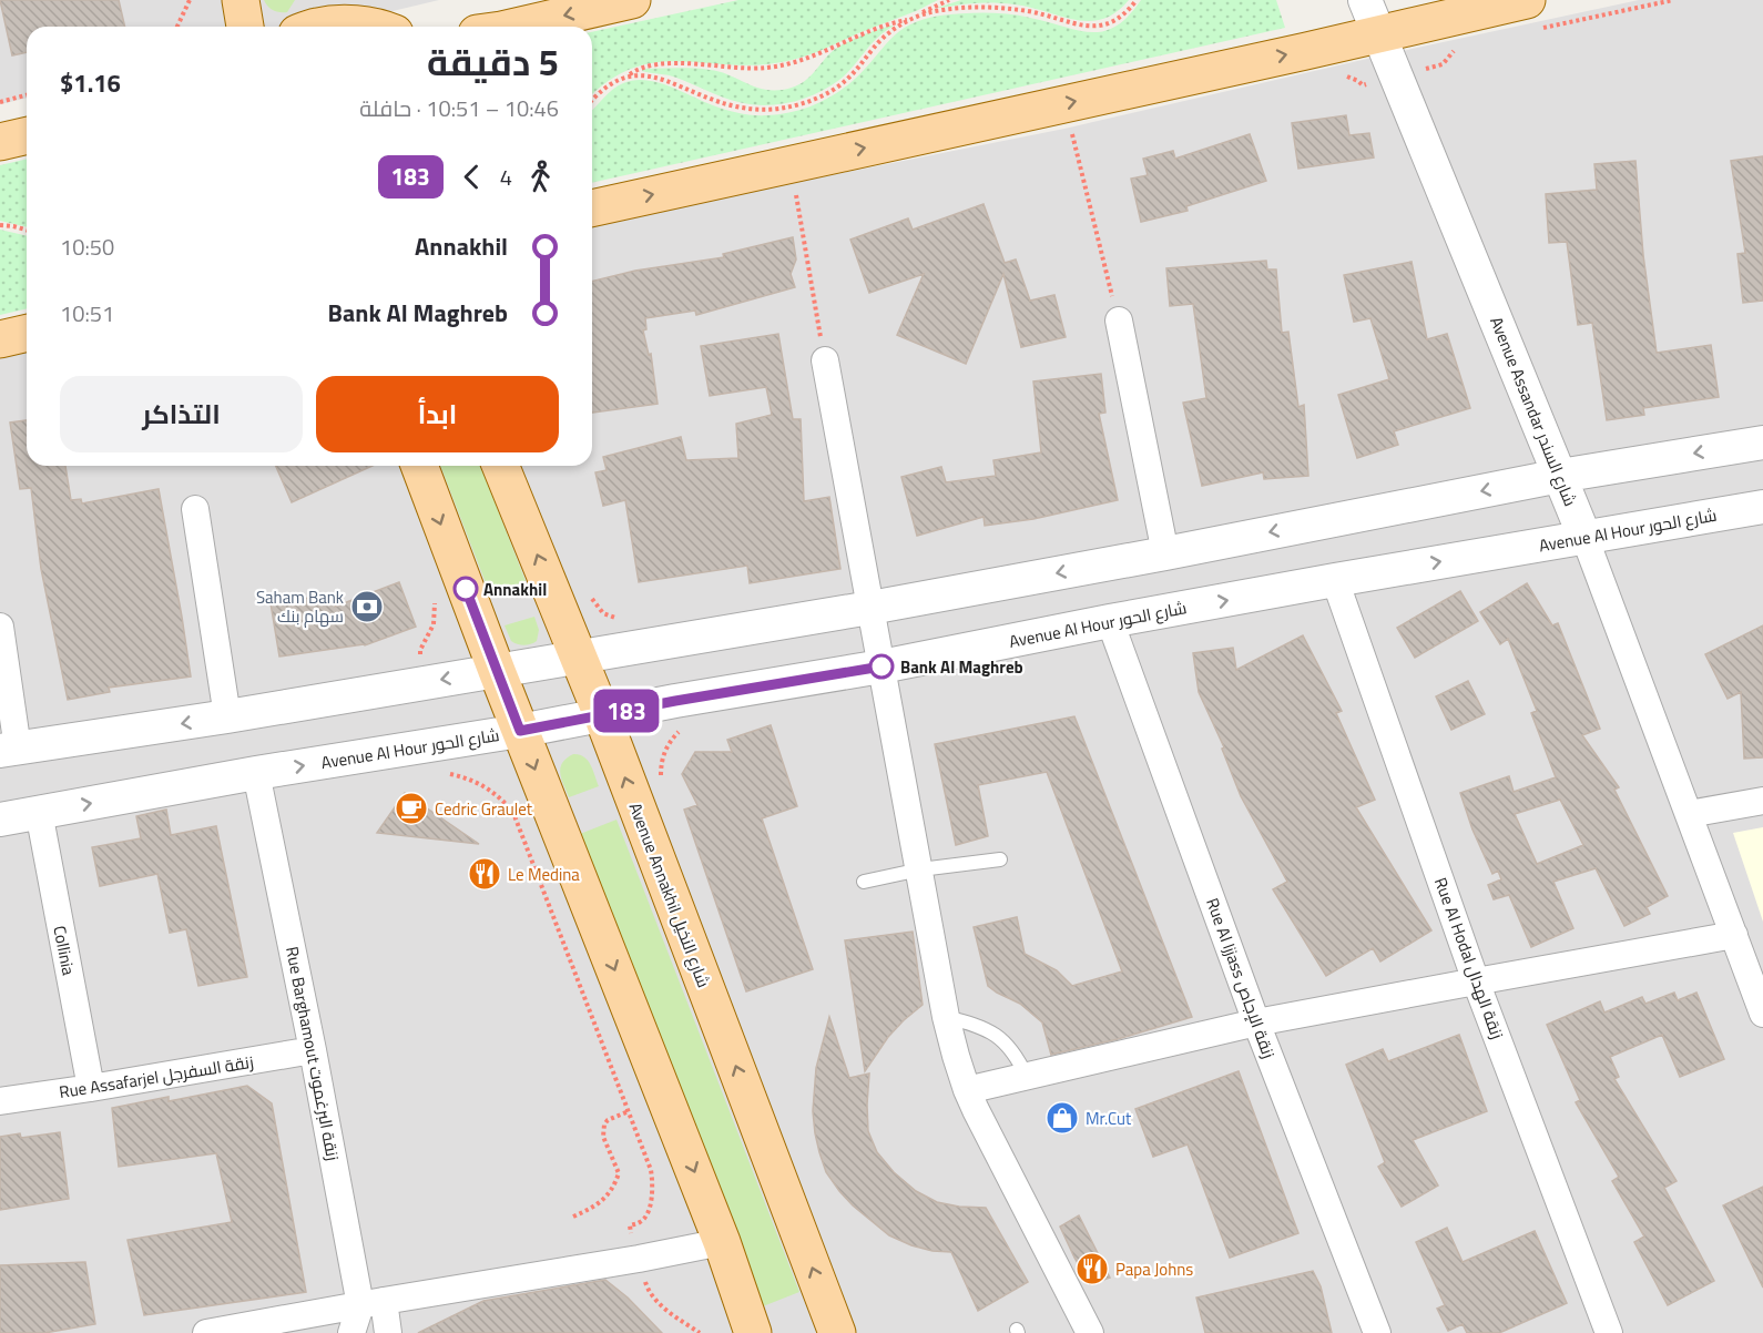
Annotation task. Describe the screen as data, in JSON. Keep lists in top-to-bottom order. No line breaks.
{"streets":{"main road":["Avenue Annakhil شارع النخيل"],"street":["Avenue Assandar شارع السندر","Avenue Al Hour شارع الحور","Collinia","Rue Al Hodal زنقة الهدال","Rue Al Ijjass زنقة الإجاص","Rue Barghamout زنقة البرغموت","Rue Assafarjel زنقة السفرجل"]},"crossings":[["Avenue Assandar شارع السندر","Avenue Al Hour شارع الحور"],["Avenue Al Hour شارع الحور","Avenue Annakhil شارع النخيل"],["Avenue Al Hour شارع الحور","Collinia"],["Avenue Al Hour شارع الحور","Rue Al Hodal زنقة الهدال"],["Avenue Al Hour شارع الحور","Rue Al Ijjass زنقة الإجاص"],["Avenue Al Hour شارع الحور","Rue Barghamout زنقة البرغموت"],["Collinia","Rue Assafarjel زنقة السفرجل"],["Rue Barghamout زنقة البرغموت","Rue Assafarjel زنقة السفرجل"]],"places":{"other":["Annakhil","Bank Al Maghreb"],"bank":["Saham Bank سهام بنك"],"cafe":["Cedric Graulet"],"restaurant":["Le Medina","Papa Johns"],"shop":["Mr.Cut"]},"lines":["bus line 183"],"page":{"on_map":"183","heading":["5 دقيقة","10:46 – 10:51 · حافلة","$1.16"],"legs":["4","183"],"list":[{"name":"Annakhil","value":"10:50"},{"name":"Bank Al Maghreb","value":"10:51"}],"buttons":["ابدأ","التذاكر"]}}
